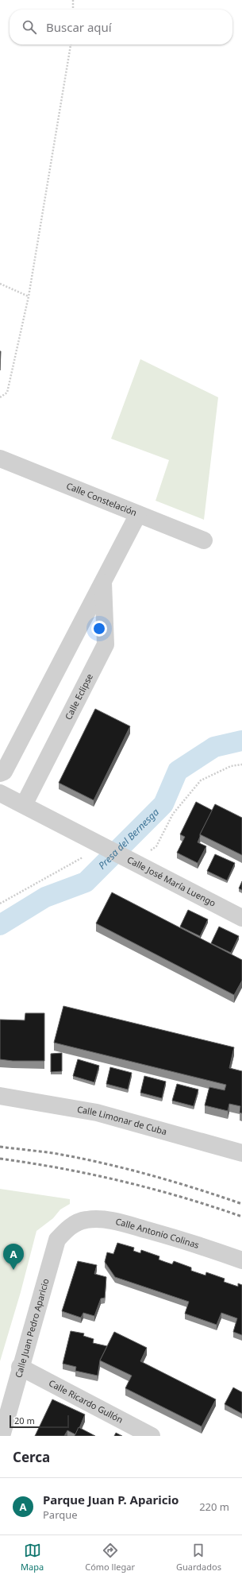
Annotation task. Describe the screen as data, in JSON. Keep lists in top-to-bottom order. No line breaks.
{"streets":{"street":["Calle Constelación","Calle Eclipse","Calle José María Luengo","Calle Limonar de Cuba","Calle Antonio Colinas","Calle Juan Pedro Aparicio","Calle Ricardo Gullón"]},"crossings":[["Calle Constelación","Calle Eclipse"],["Calle Eclipse","Calle José María Luengo"],["Calle Antonio Colinas","Calle Juan Pedro Aparicio"],["Calle Juan Pedro Aparicio","Calle Ricardo Gullón"]],"water":["Presa del Bernesga"],"scale_bar":"20 m","page":{"search":"Buscar aquí","pins":"A","scale":"20 m","heading":"Cerca","list":[{"mark":"A","name":"Parque Juan P. Aparicio","note":"Parque","value":"220 m"}],"nav":["Mapa","Cómo llegar","Guardados"]}}
